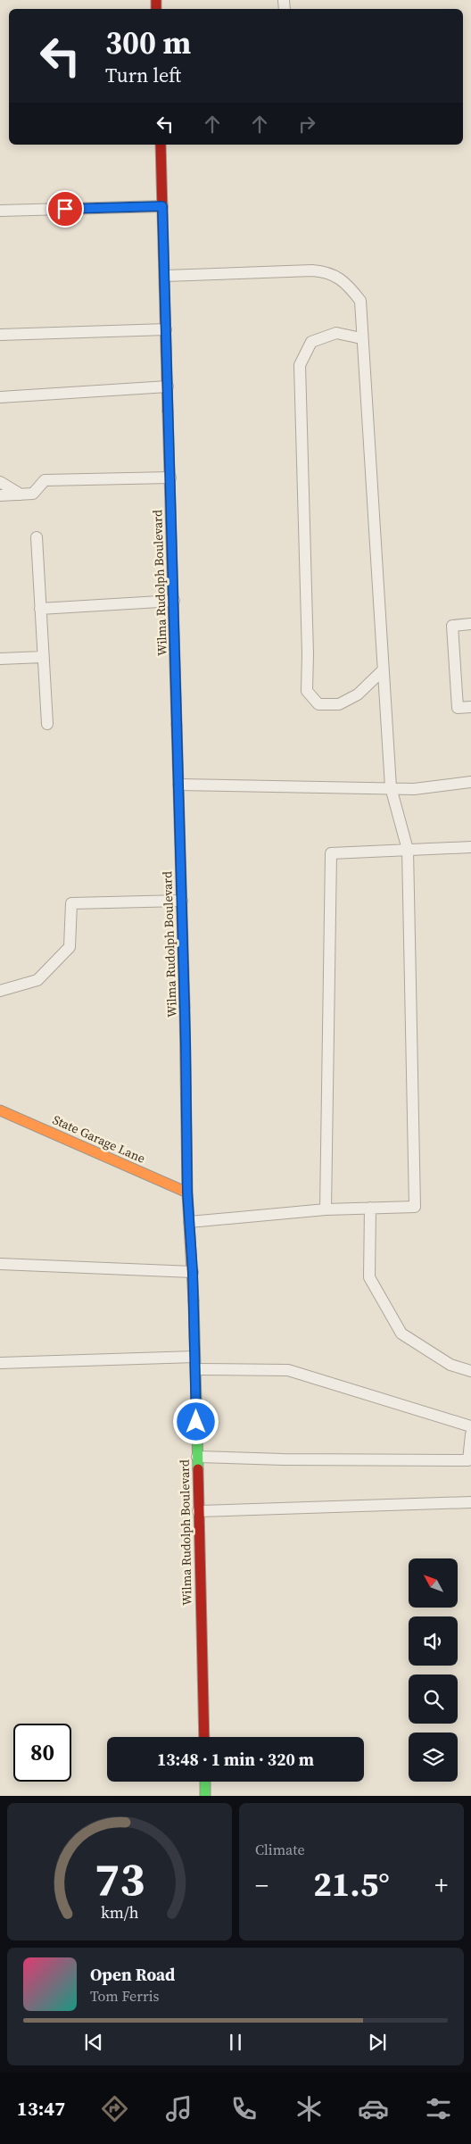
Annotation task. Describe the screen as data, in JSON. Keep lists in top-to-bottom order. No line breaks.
{"streets":{"main road":["Wilma Rudolph Boulevard","State Garage Lane"]},"crossings":[["Wilma Rudolph Boulevard","State Garage Lane"]],"north":"top left","page":{"turn":["300 m","Turn left"],"limit":"80","trip":"13:48 · 1 min · 320 m","tile":"Climate","heat":["−","21.5°","+"],"song":["Open Road","Tom Ferris"],"tabs":"13:47","gauge":["73","km/h"]}}
